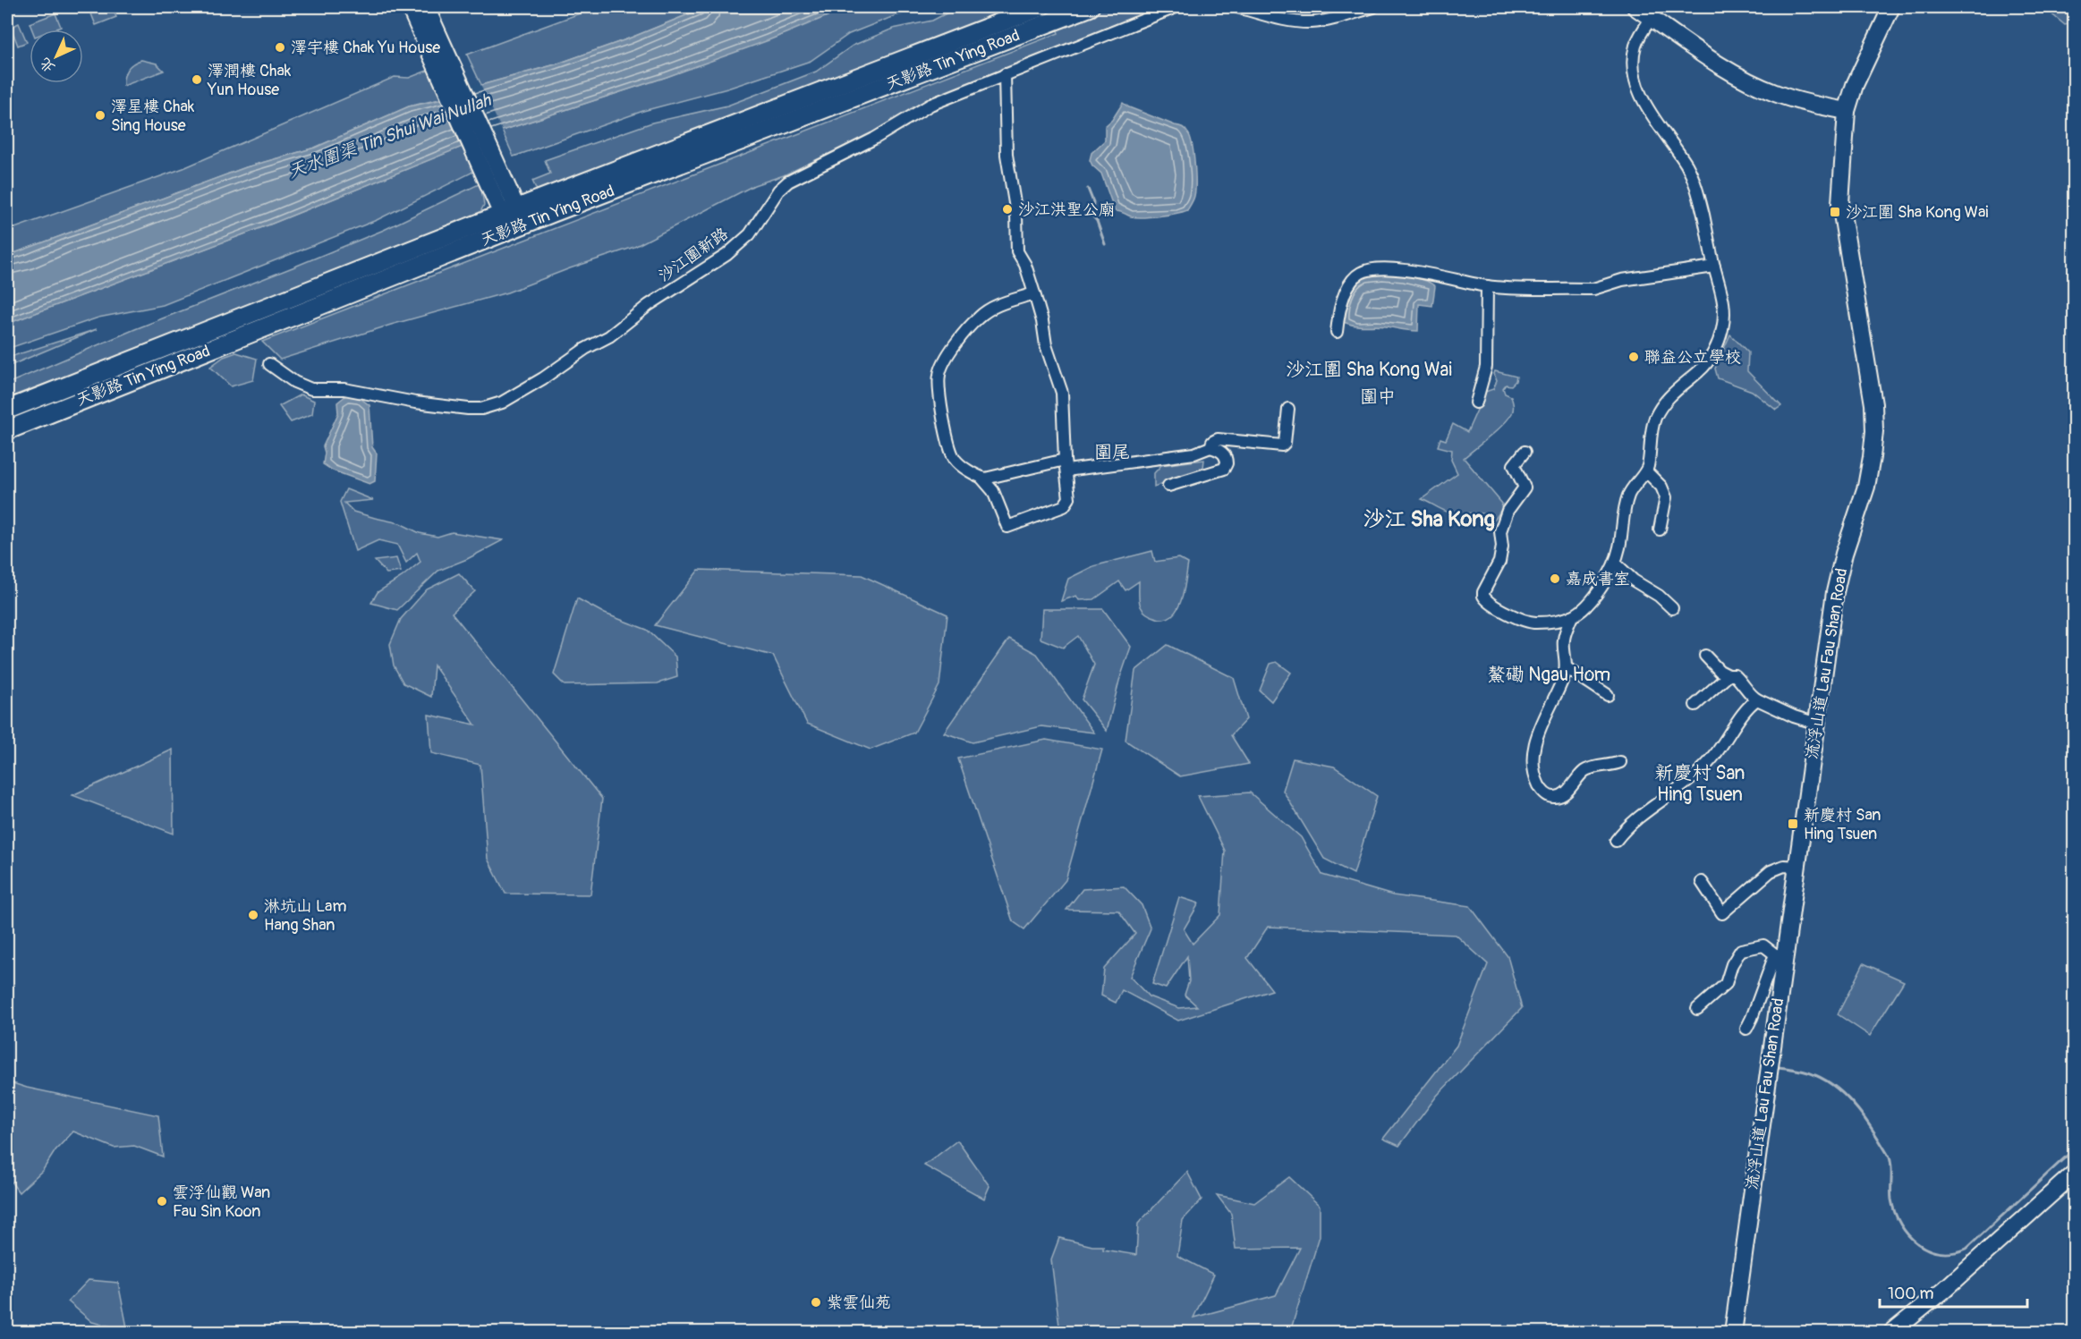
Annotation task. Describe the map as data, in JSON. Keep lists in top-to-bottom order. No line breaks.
{"streets":{"main road":["天影路 Tin Ying Road"],"street":["沙江圍新路","流浮山道 Lau Fau Shan Road"]},"districts":["沙江圍 Sha Kong Wai","圍中","圍尾","沙江 Sha Kong","鰲磡 Ngau Hom","新慶村 San Hing Tsuen"],"water":["天水圍渠 Tin Shui Wai Nullah"],"places":{"other":["澤宇樓 Chak Yu House","澤潤樓 Chak Yun House","澤星樓 Chak Sing House","沙江洪聖公廟","聯益公立學校","嘉成書室","淋坑山 Lam Hang Shan","雲浮仙觀 Wan Fau Sin Koon","紫雲仙苑"],"transit":["沙江圍 Sha Kong Wai","新慶村 San Hing Tsuen"]},"scale_bar":"100 m","north":"bottom left"}
